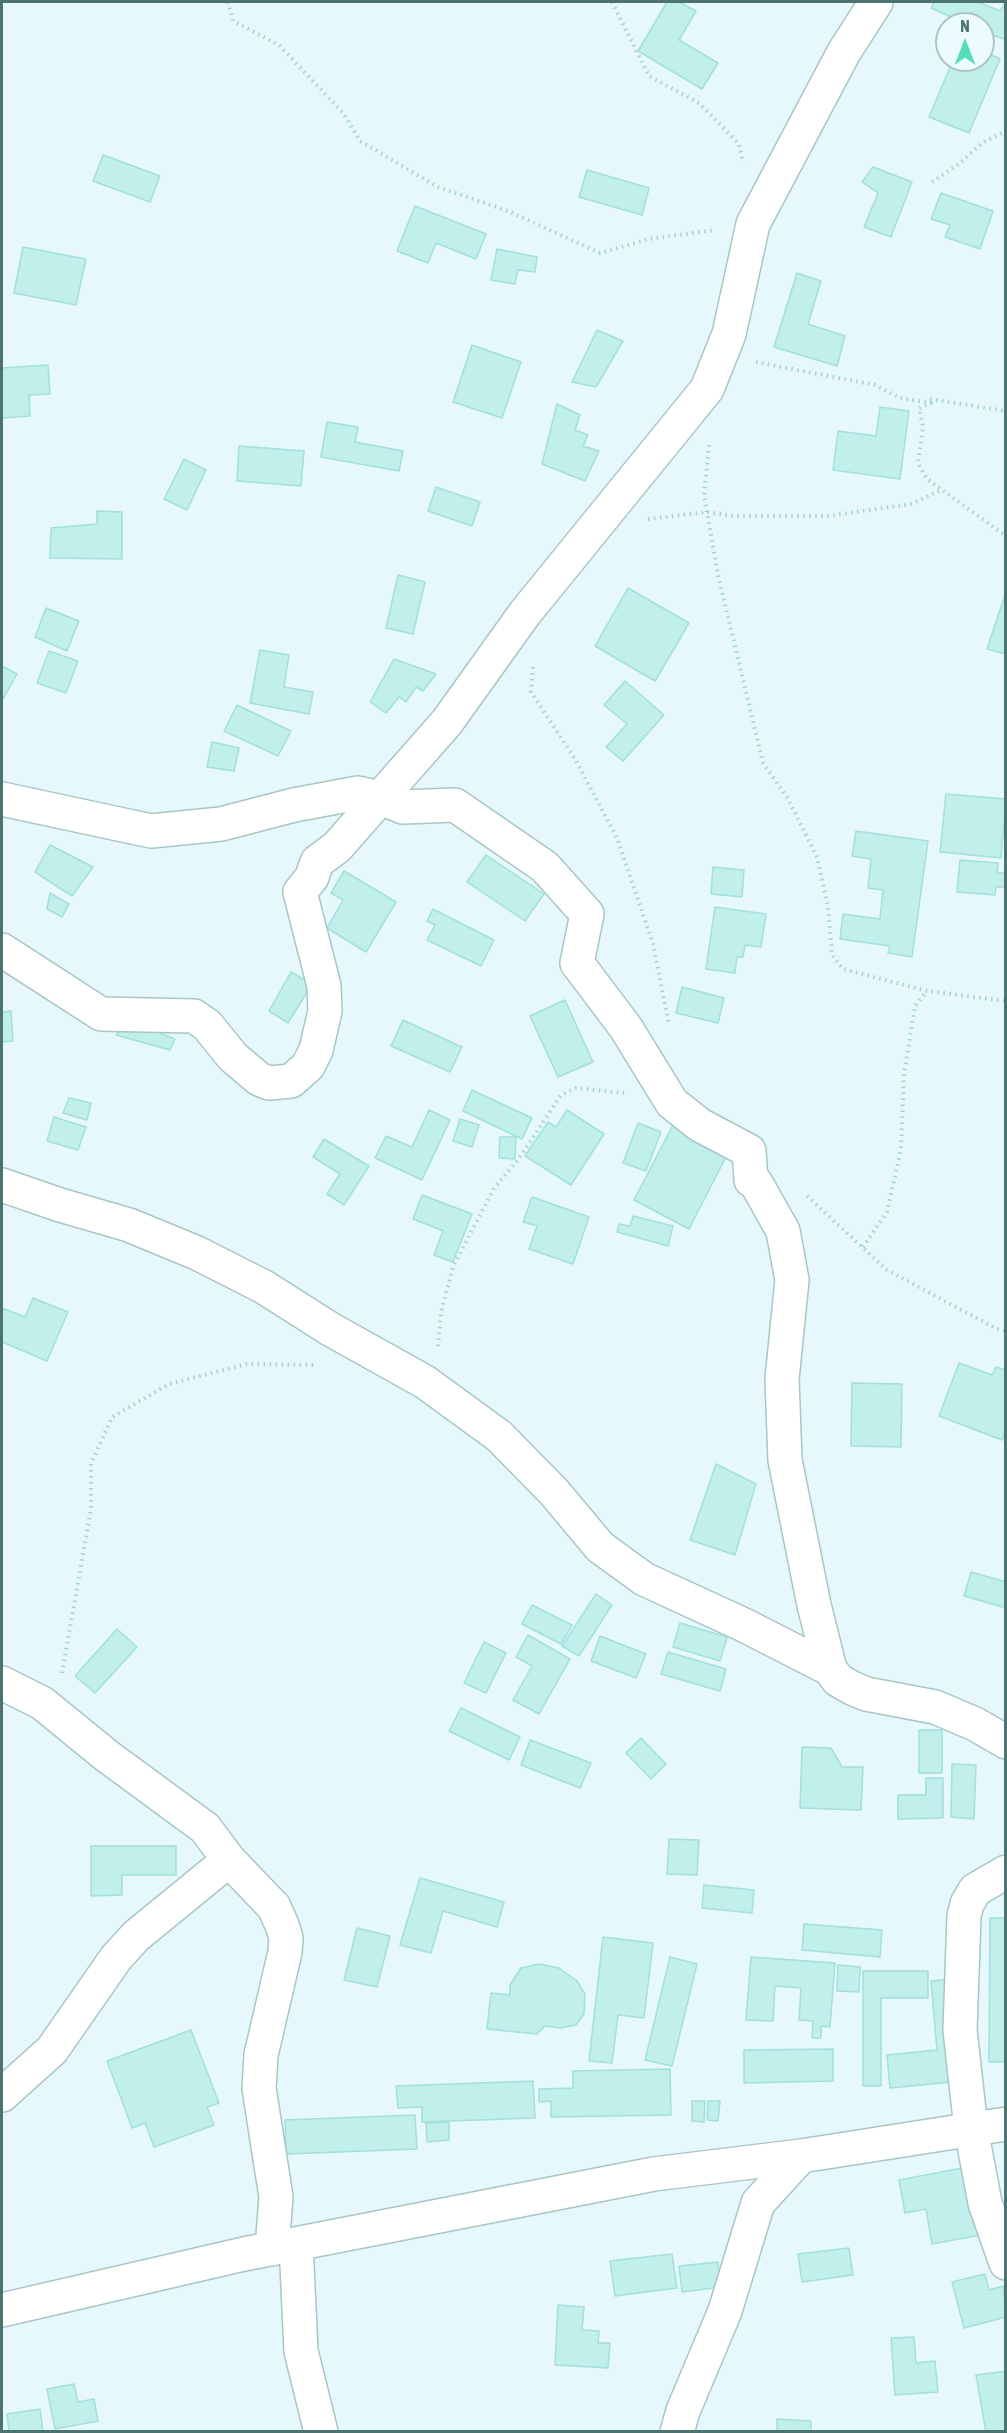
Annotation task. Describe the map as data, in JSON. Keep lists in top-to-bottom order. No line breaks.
{"north":"top"}
